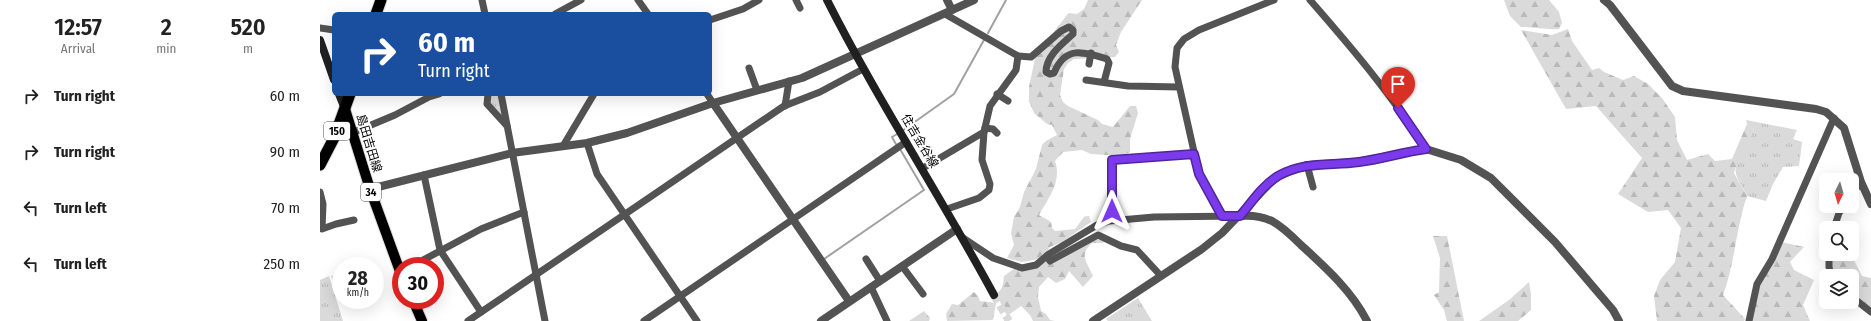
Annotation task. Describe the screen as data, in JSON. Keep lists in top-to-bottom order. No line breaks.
{"streets":{"highway":["150"],"main road":["住吉金谷線","島田吉田線","34"]},"crossings":[["150","島田吉田線"]],"north":"bottom","page":{"eta":["12:57","Arrival","2","min","520","m"],"turn":["60 m","Turn right"],"list":[{"name":"Turn right","value":"60 m"},{"name":"Turn right","value":"90 m"},{"name":"Turn left","value":"70 m"},{"name":"Turn left","value":"250 m"}],"speed":"28 km/h","limit":"30"}}
